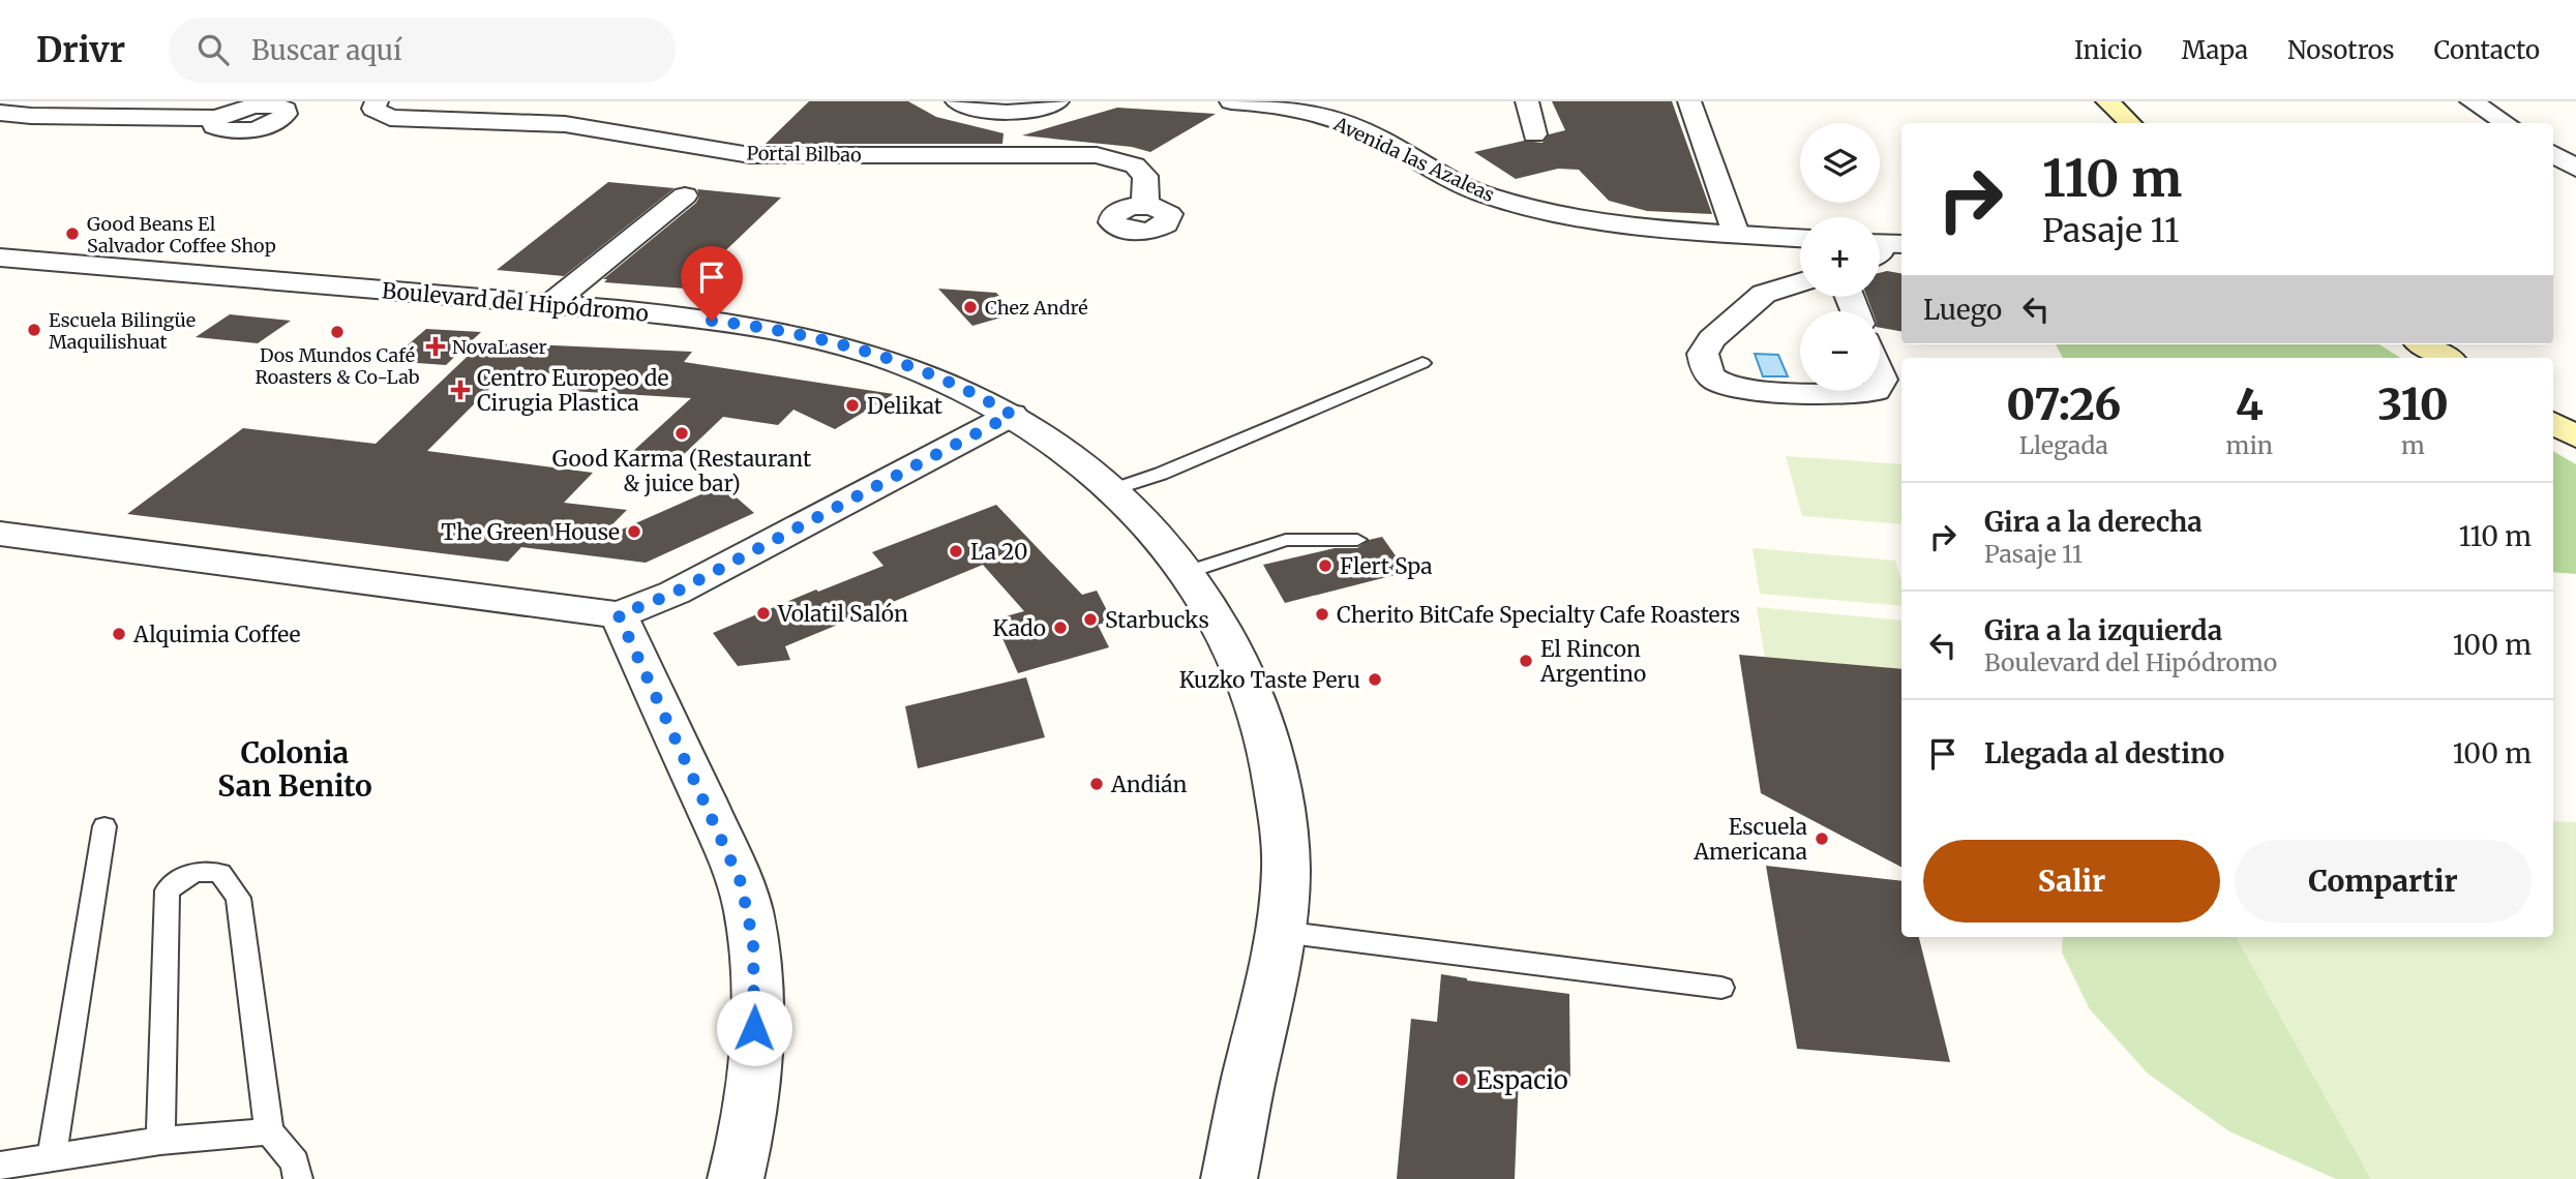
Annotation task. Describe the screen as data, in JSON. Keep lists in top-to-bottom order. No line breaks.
{"streets":{"street":["Portal Bilbao","Avenida las Azaleas","Boulevard del Hipódromo"]},"districts":["Colonia San Benito"],"places":{"other":["Good Beans El Salvador Coffee Shop","Chez André","Escuela Bilingüe Maquilishuat","Dos Mundos Café Roasters & Co-Lab","Delikat","Good Karma (Restaurant & juice bar)","The Green House","La 20","Flert Spa","Volatil Salón","Cherito BitCafe Specialty Cafe Roasters","Starbucks","Kado","Alquimia Coffee","El Rincon Argentino","Kuzko Taste Peru","Andián","Escuela Americana","Espacio"],"health":["NovaLaser","Centro Europeo de Cirugia Plastica"]},"page":{"header":"Drivr","search":"Buscar aquí","nav":["Inicio","Mapa","Nosotros","Contacto"],"map_buttons":["+","−"],"turn":["110 m","Pasaje 11"],"then":"Luego","eta":["07:26","Llegada","4","min","310","m"],"list":[{"name":"Gira a la derecha","note":"Pasaje 11","value":"110 m"},{"name":"Gira a la izquierda","note":"Boulevard del Hipódromo","value":"100 m"},{"name":"Llegada al destino","value":"100 m"}],"buttons":["Salir","Compartir"]}}
